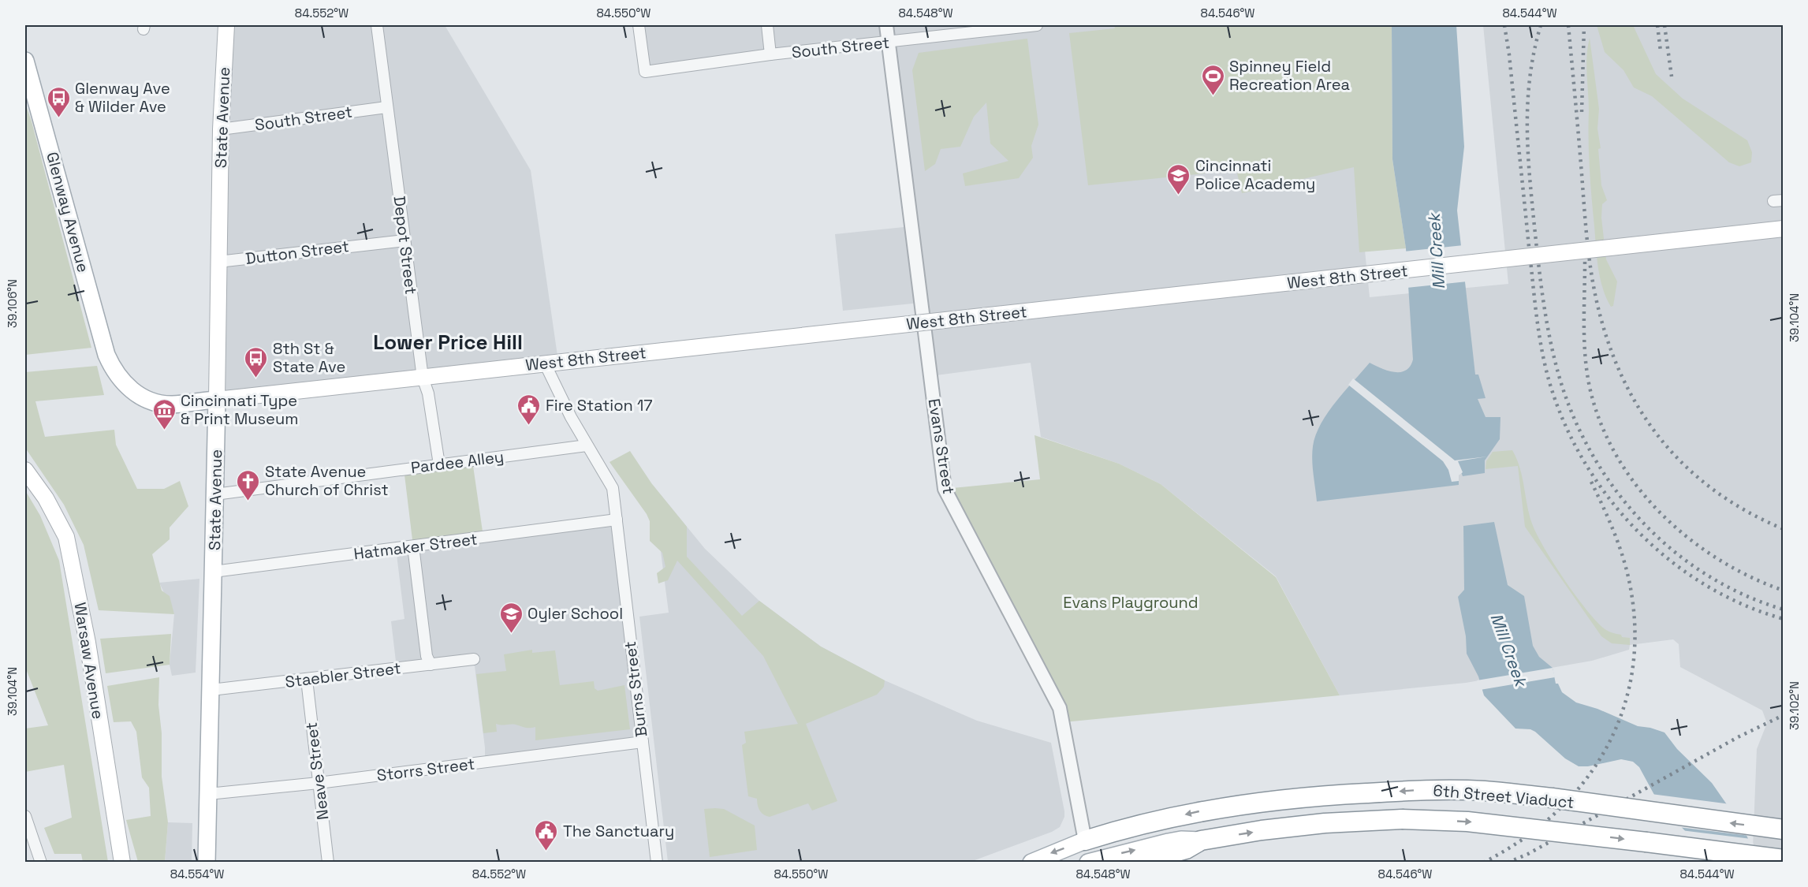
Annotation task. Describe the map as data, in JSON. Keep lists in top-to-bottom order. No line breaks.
{"streets":{"highway":["6th Street Viaduct"],"main road":["State Avenue","Glenway Avenue","West 8th Street","Warsaw Avenue"],"street":["South Street","Depot Street","Dutton Street","Evans Street","Pardee Alley","Hatmaker Street","Staebler Street","Burns Street","Storrs Street","Neave Street"]},"crossings":[["South Street","State Avenue"],["South Street","Depot Street"],["South Street","Evans Street"],["State Avenue","Dutton Street"],["State Avenue","West 8th Street"],["State Avenue","Pardee Alley"],["State Avenue","Hatmaker Street"],["State Avenue","Staebler Street"],["State Avenue","Storrs Street"],["Glenway Avenue","West 8th Street"],["Depot Street","Dutton Street"],["Depot Street","West 8th Street"],["Depot Street","Pardee Alley"],["West 8th Street","Burns Street"],["Evans Street","6th Street Viaduct"],["Pardee Alley","Burns Street"],["Hatmaker Street","Burns Street"],["Staebler Street","Neave Street"],["Burns Street","Storrs Street"],["Storrs Street","Neave Street"]],"districts":["Lower Price Hill"],"water":["Mill Creek"],"parks":["Evans Playground"],"places":{"sports":["Spinney Field Recreation Area"],"bus stop":["Glenway Ave & Wilder Ave","8th St & State Ave"],"school or university":["Cincinnati Police Academy","Oyler School"],"public building":["Fire Station 17","The Sanctuary"],"museum":["Cincinnati Type & Print Museum"],"church":["State Avenue Church of Christ"]},"coordinates":["84.552°W","84.550°W","84.548°W","84.546°W","84.544°W","39.106°N","39.104°N","39.102°N","84.554°W"]}
